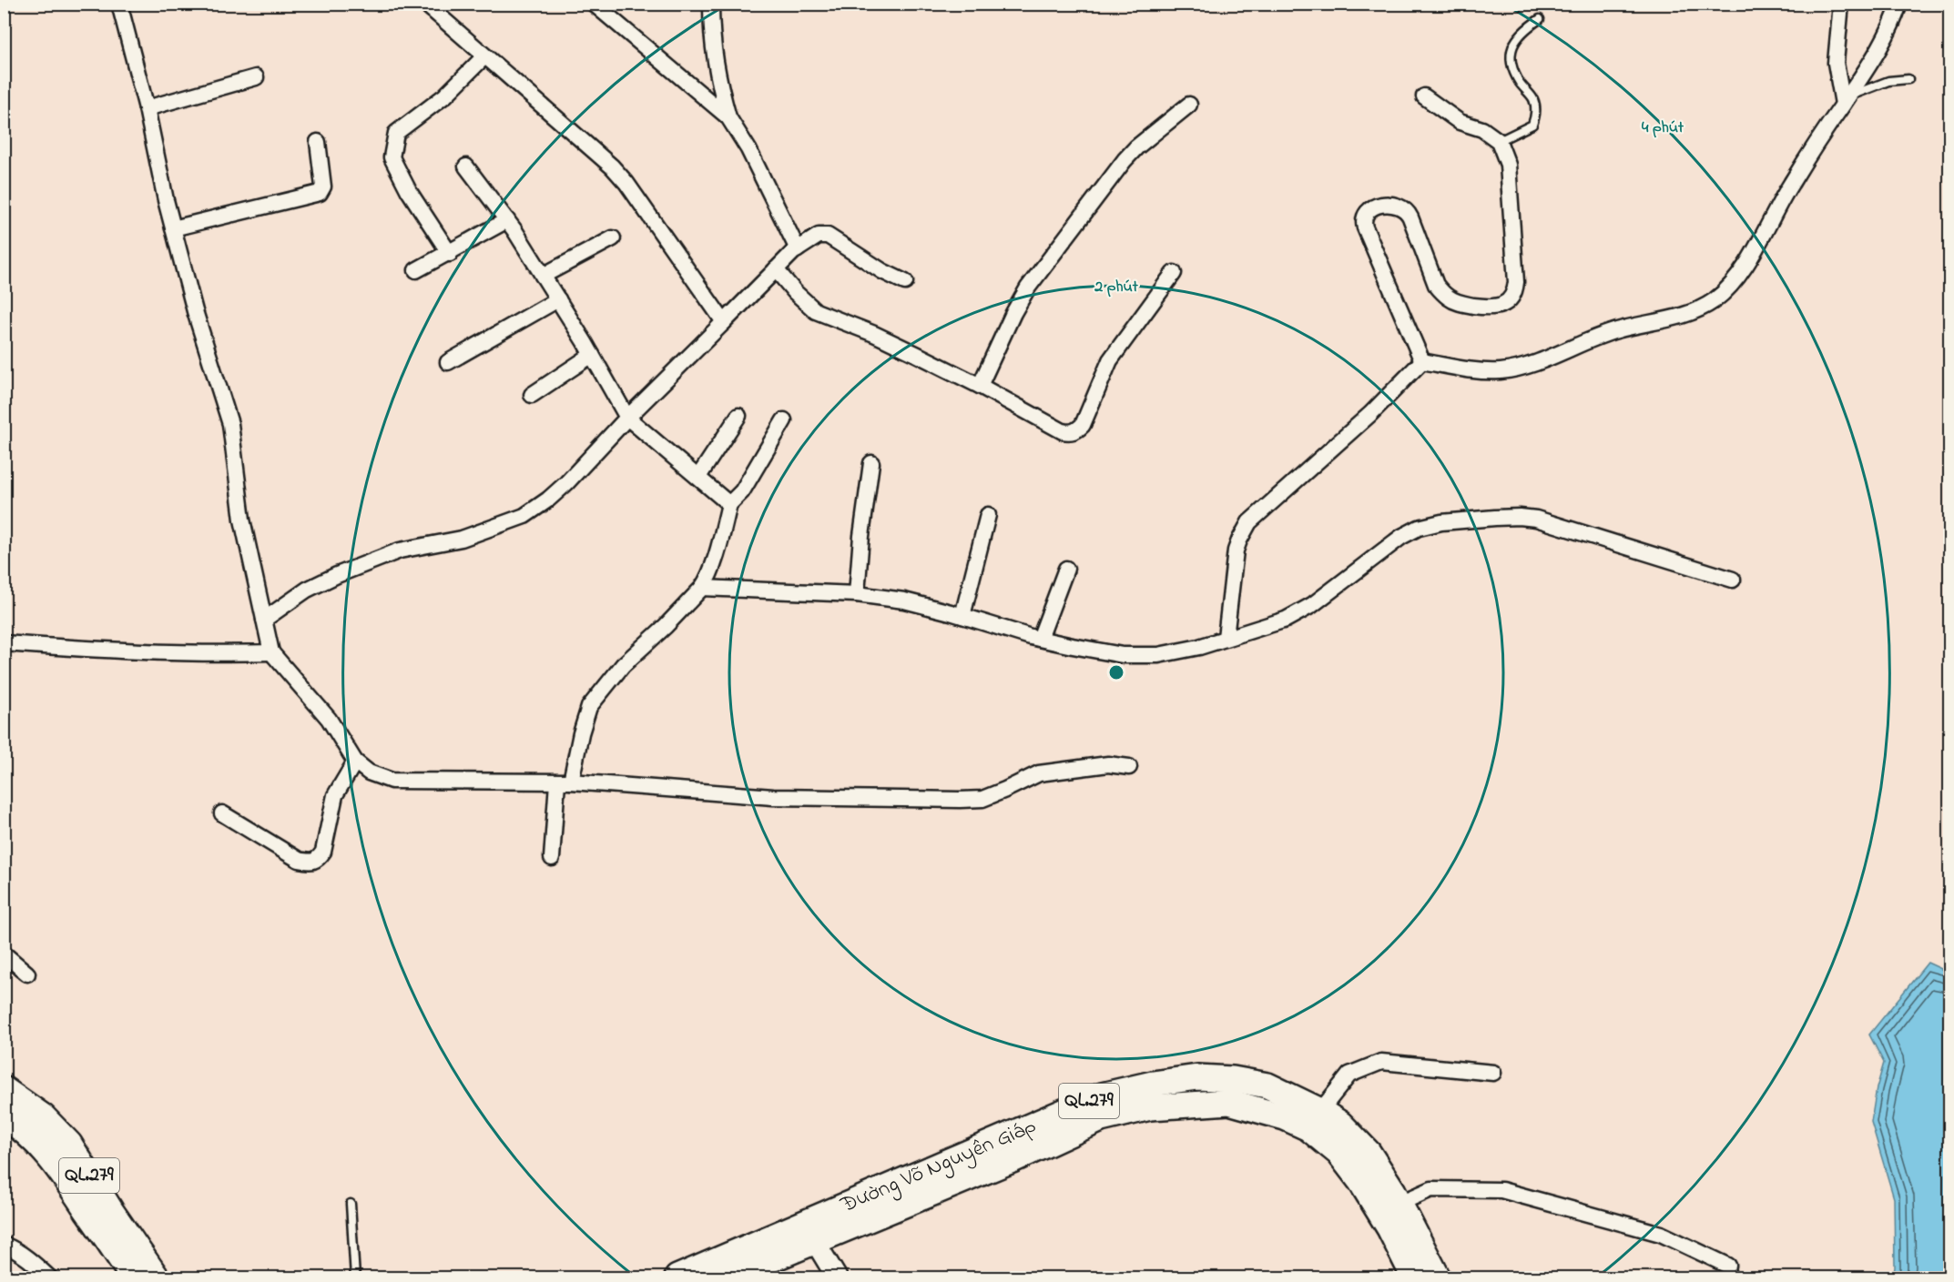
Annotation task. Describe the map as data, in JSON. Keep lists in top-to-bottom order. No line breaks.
{"streets":{"highway":["QL.279","Đường Võ Nguyên Giáp"]},"rings":["4 phút","2 phút"]}
